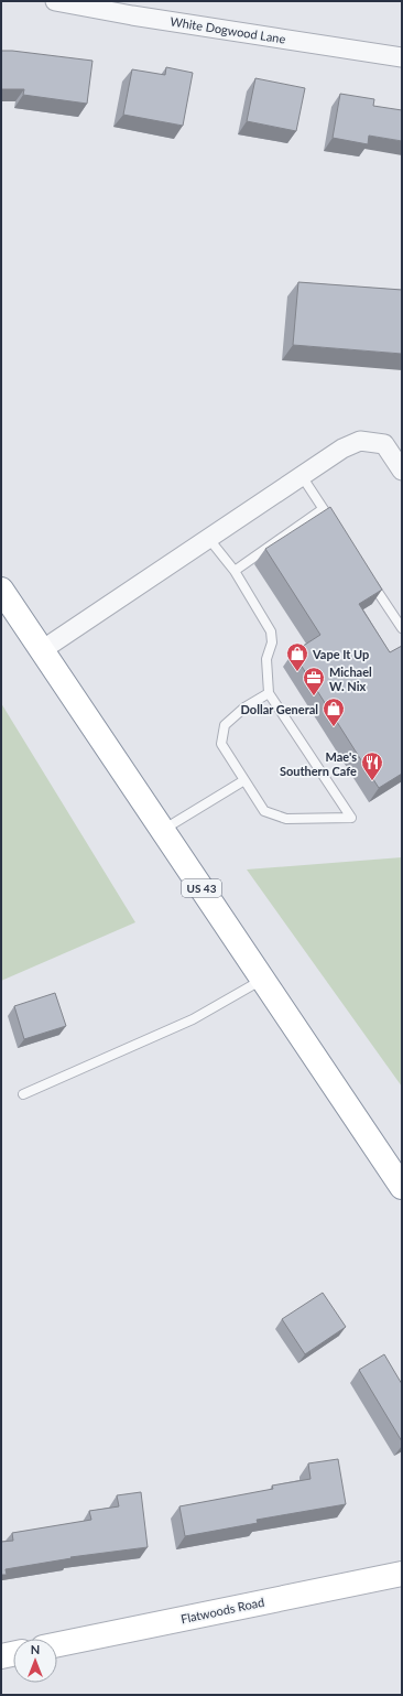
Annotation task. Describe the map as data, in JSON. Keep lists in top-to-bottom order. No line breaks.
{"streets":{"main road":["US 43","Flatwoods Road"],"street":["White Dogwood Lane"]},"places":{"shop":["Vape It Up","Dollar General"],"office":["Michael W. Nix"],"restaurant":["Mae's Southern Cafe"]},"north":"top"}
